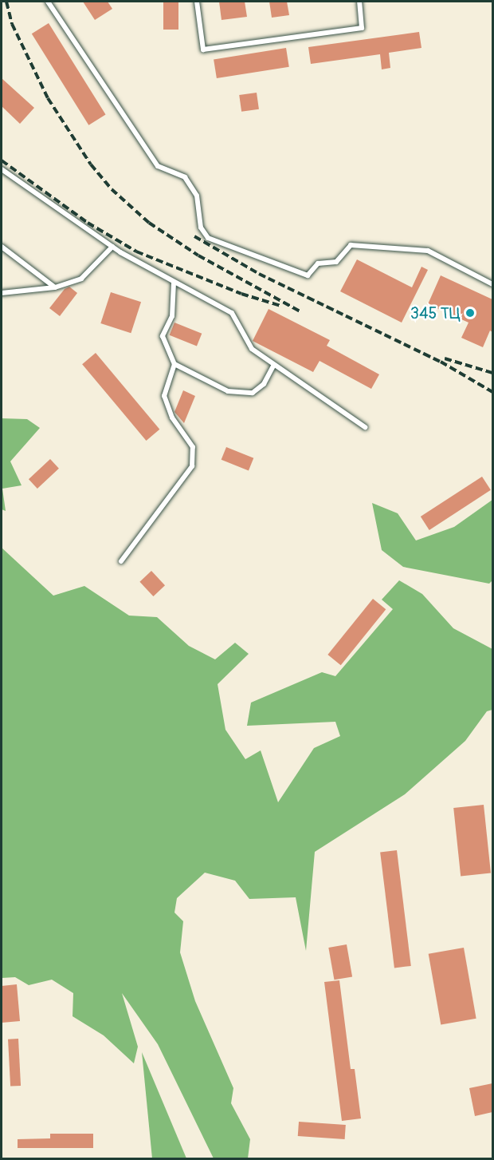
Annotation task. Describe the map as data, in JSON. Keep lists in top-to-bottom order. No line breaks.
{"places":["345 ТЦ"]}
